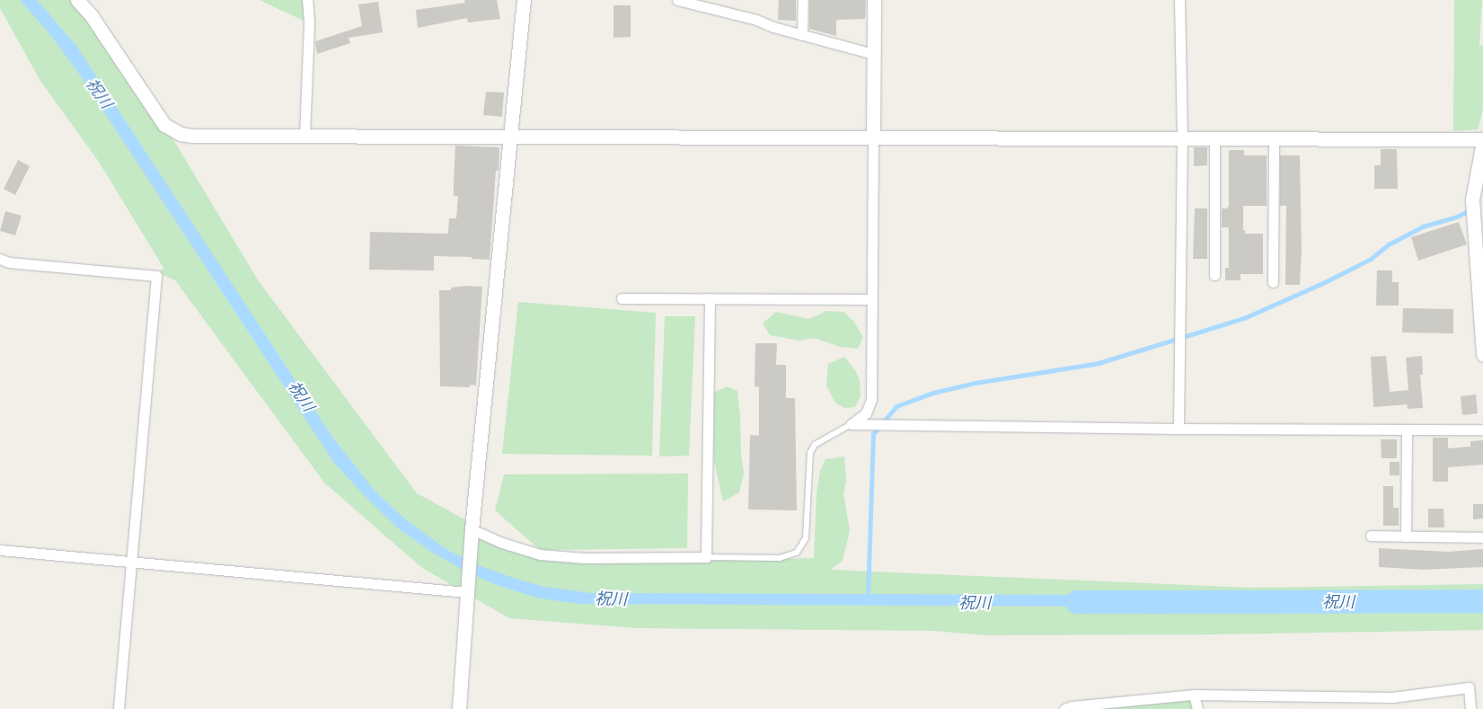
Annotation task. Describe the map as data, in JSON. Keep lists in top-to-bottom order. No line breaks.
{"water":["祝川"]}
